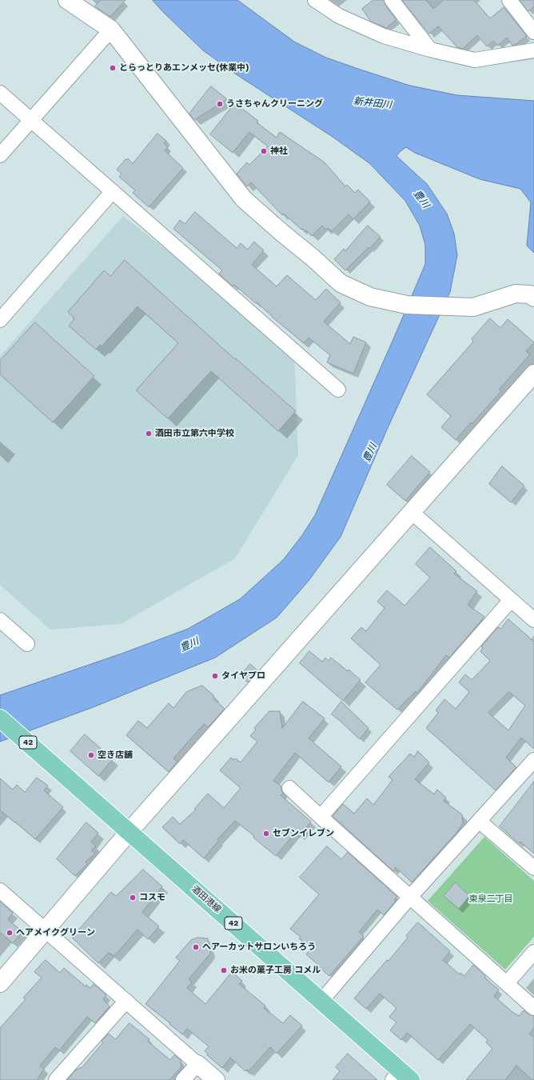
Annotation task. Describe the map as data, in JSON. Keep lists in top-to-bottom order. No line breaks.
{"streets":{"main road":["42","酒田港線"]},"water":["新井田川","豊川"],"parks":["東泉二丁目"],"places":["とらっとりあエンメッセ(休業中)","うさちゃんクリーニング","神社","酒田市立第六中学校","タイヤプロ","空き店舗","セブンイレブン","コスモ","ヘアメイクグリーン","ヘアーカットサロンいちろう","お米の菓子工房 コメル"]}
